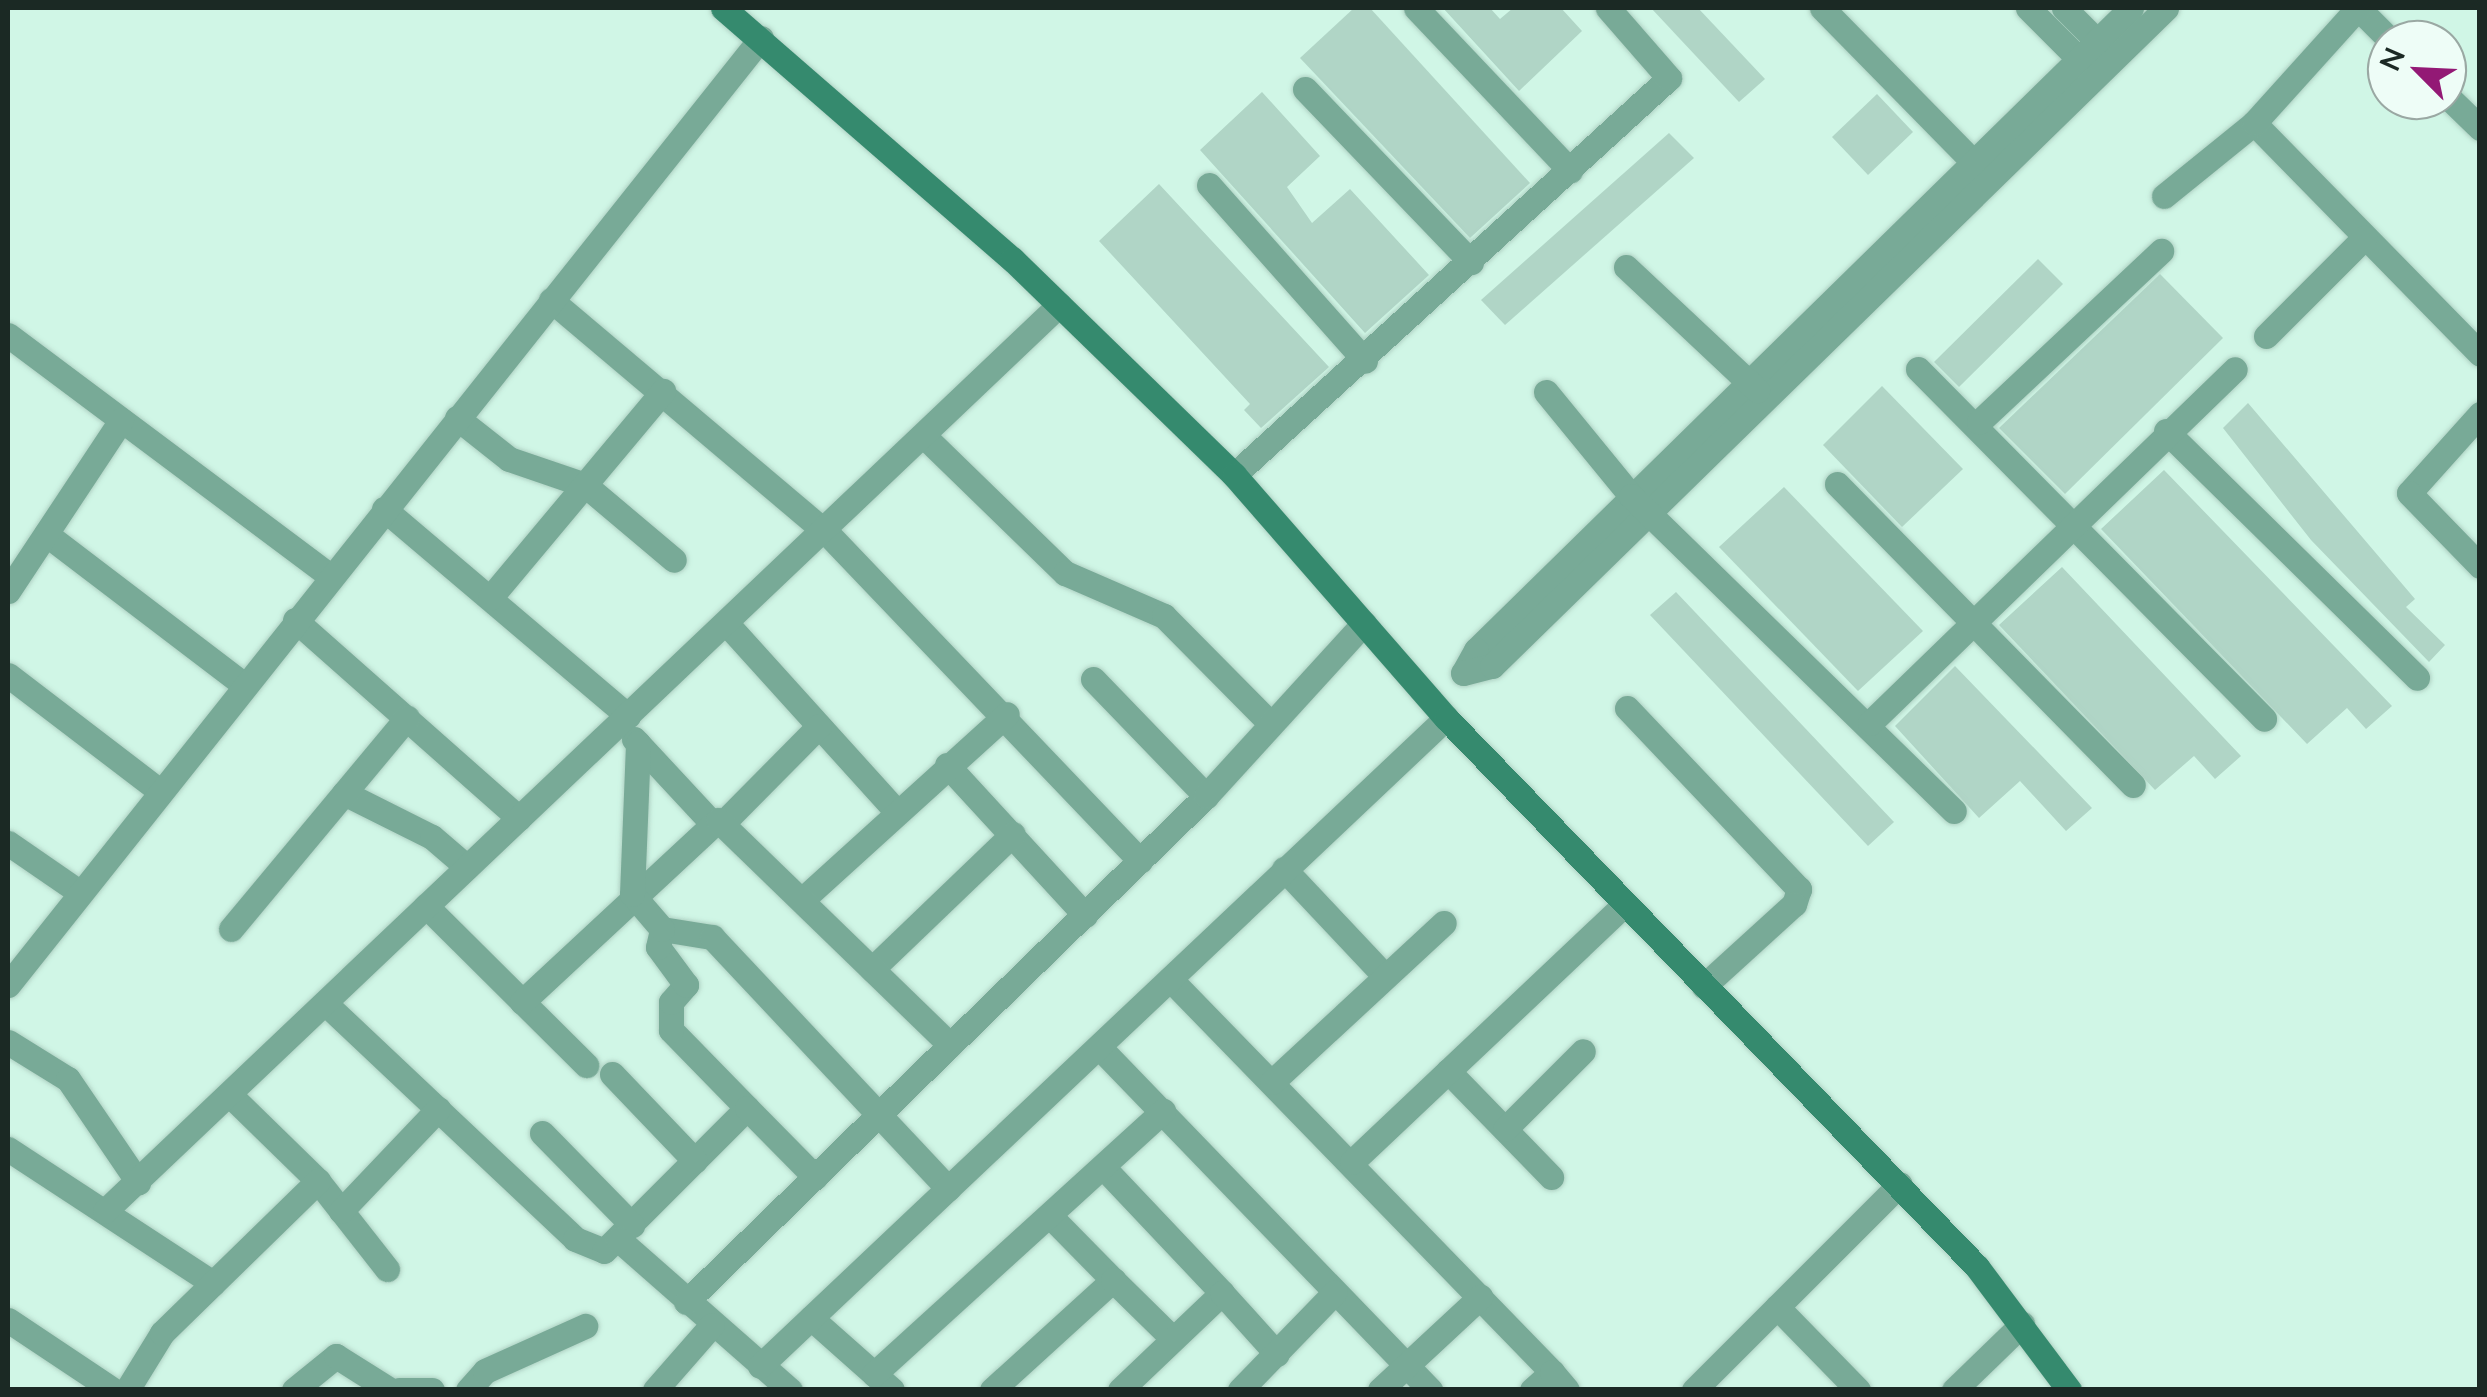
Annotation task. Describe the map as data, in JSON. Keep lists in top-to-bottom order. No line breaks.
{"north":"top left"}
